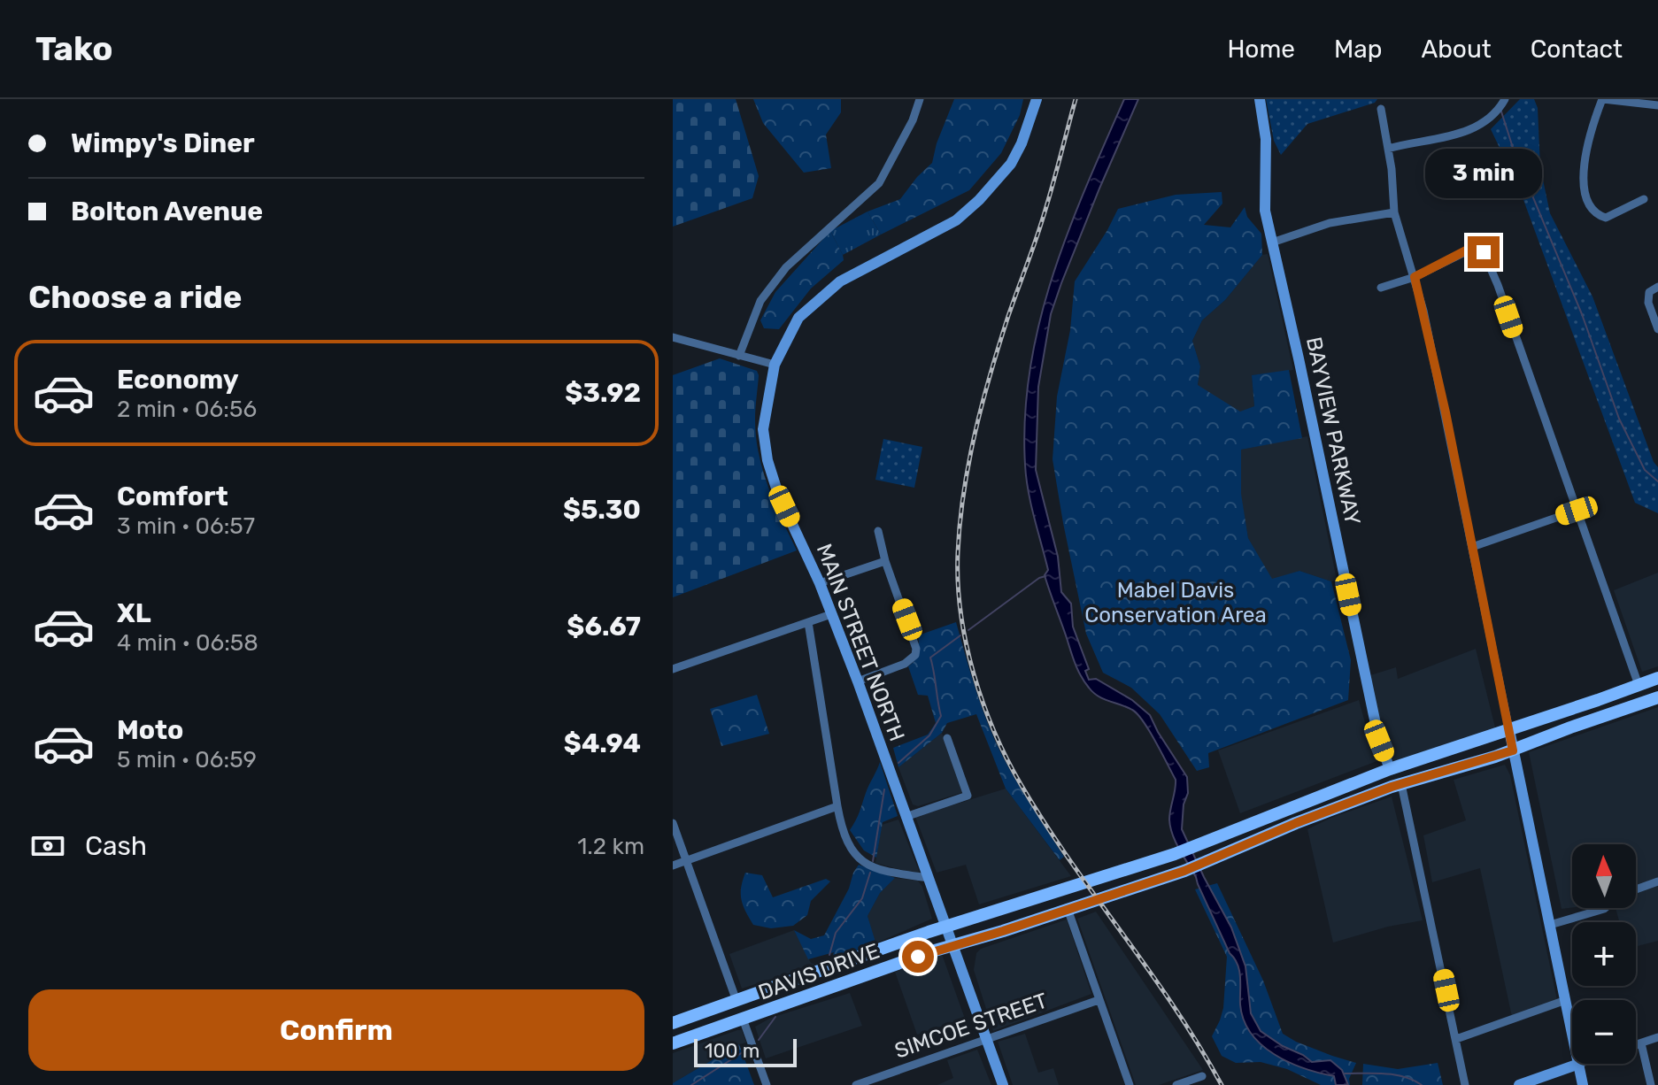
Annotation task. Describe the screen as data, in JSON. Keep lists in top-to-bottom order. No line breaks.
{"streets":{"main road":["BAYVIEW PARKWAY","MAIN STREET NORTH","DAVIS DRIVE"],"street":["SIMCOE STREET"]},"crossings":[["BAYVIEW PARKWAY","DAVIS DRIVE"],["MAIN STREET NORTH","DAVIS DRIVE"],["MAIN STREET NORTH","SIMCOE STREET"]],"parks":["Mabel Davis Conservation Area"],"scale_bar":"100 m","north":"top","page":{"header":"Tako","nav":["Home","Map","About","Contact"],"banner":["Wimpy's Diner","Bolton Avenue"],"bubble":"3 min","heading":"Choose a ride","list":[{"name":"Economy","note":"2 min · 06:56","value":"$3.92"},{"name":"Comfort","note":"3 min · 06:57","value":"$5.30"},{"name":"XL","note":"4 min · 06:58","value":"$6.67"},{"name":"Moto","note":"5 min · 06:59","value":"$4.94"}],"pay":["Cash","1.2 km"],"map_buttons":["+","−"],"buttons":"Confirm","scale":"100 m"}}
